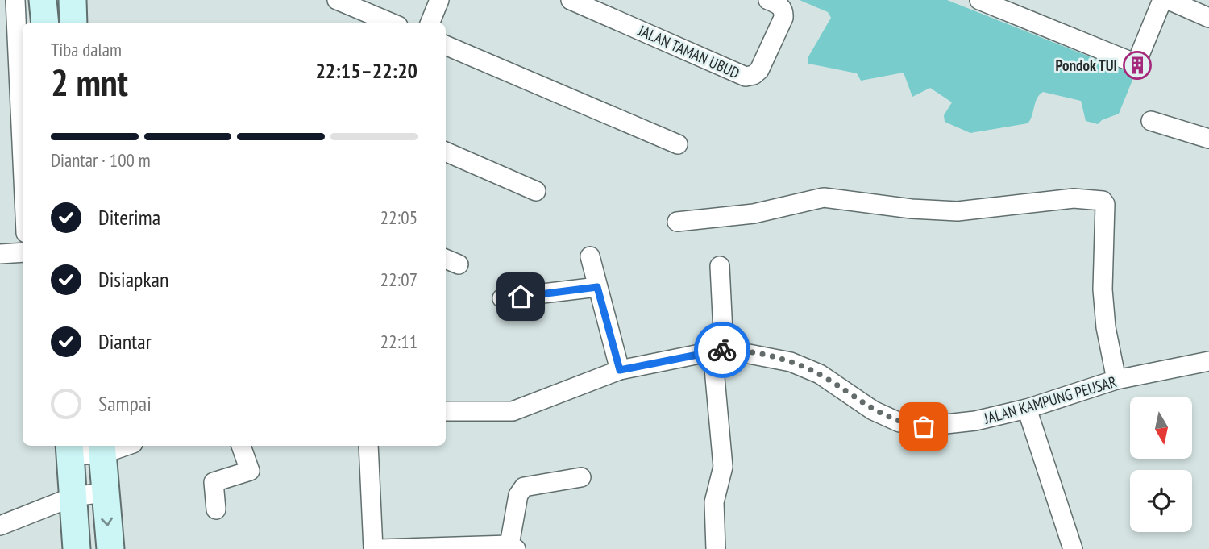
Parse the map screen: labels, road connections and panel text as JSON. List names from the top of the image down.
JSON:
{
  "streets": {
    "street": ["JALAN TAMAN UBUD", "JALAN KAMPUNG PEUSAR"]
  },
  "places": {
    "building": ["Pondok TUI"]
  },
  "north": "bottom",
  "page": {
    "heading": ["2 mnt", "Tiba dalam", "22:15–22:20"],
    "bar": "Diantar · 100 m",
    "list": [
      ["Diterima", "22:05"],
      ["Disiapkan", "22:07"],
      ["Diantar", "22:11"],
      "Sampai"
    ]
  }
}
